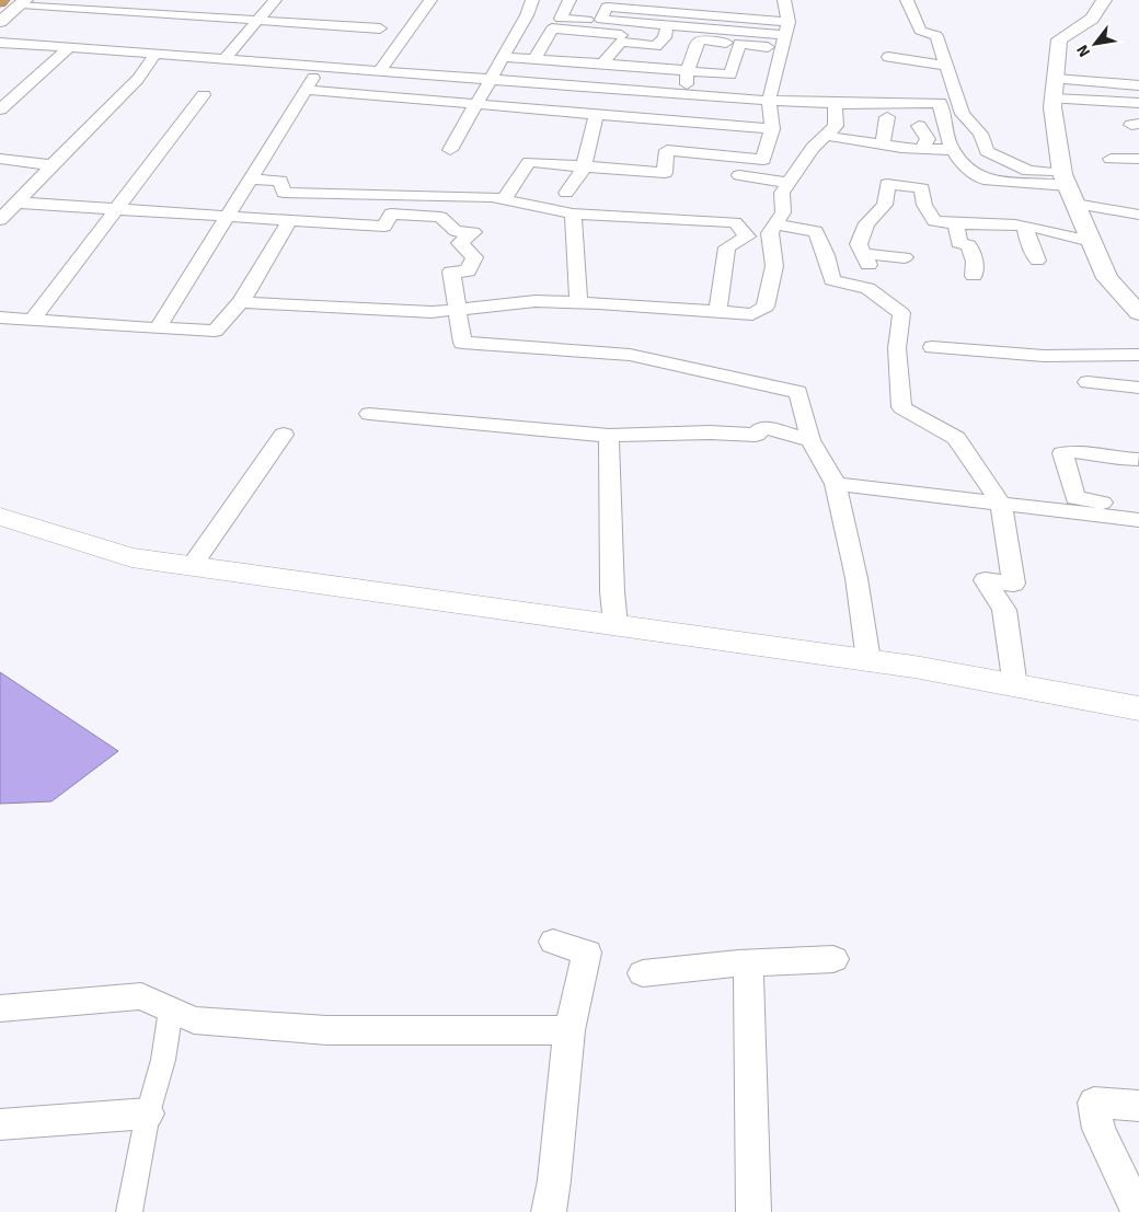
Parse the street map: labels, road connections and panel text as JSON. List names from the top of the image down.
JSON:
{
  "north": "bottom left"
}
